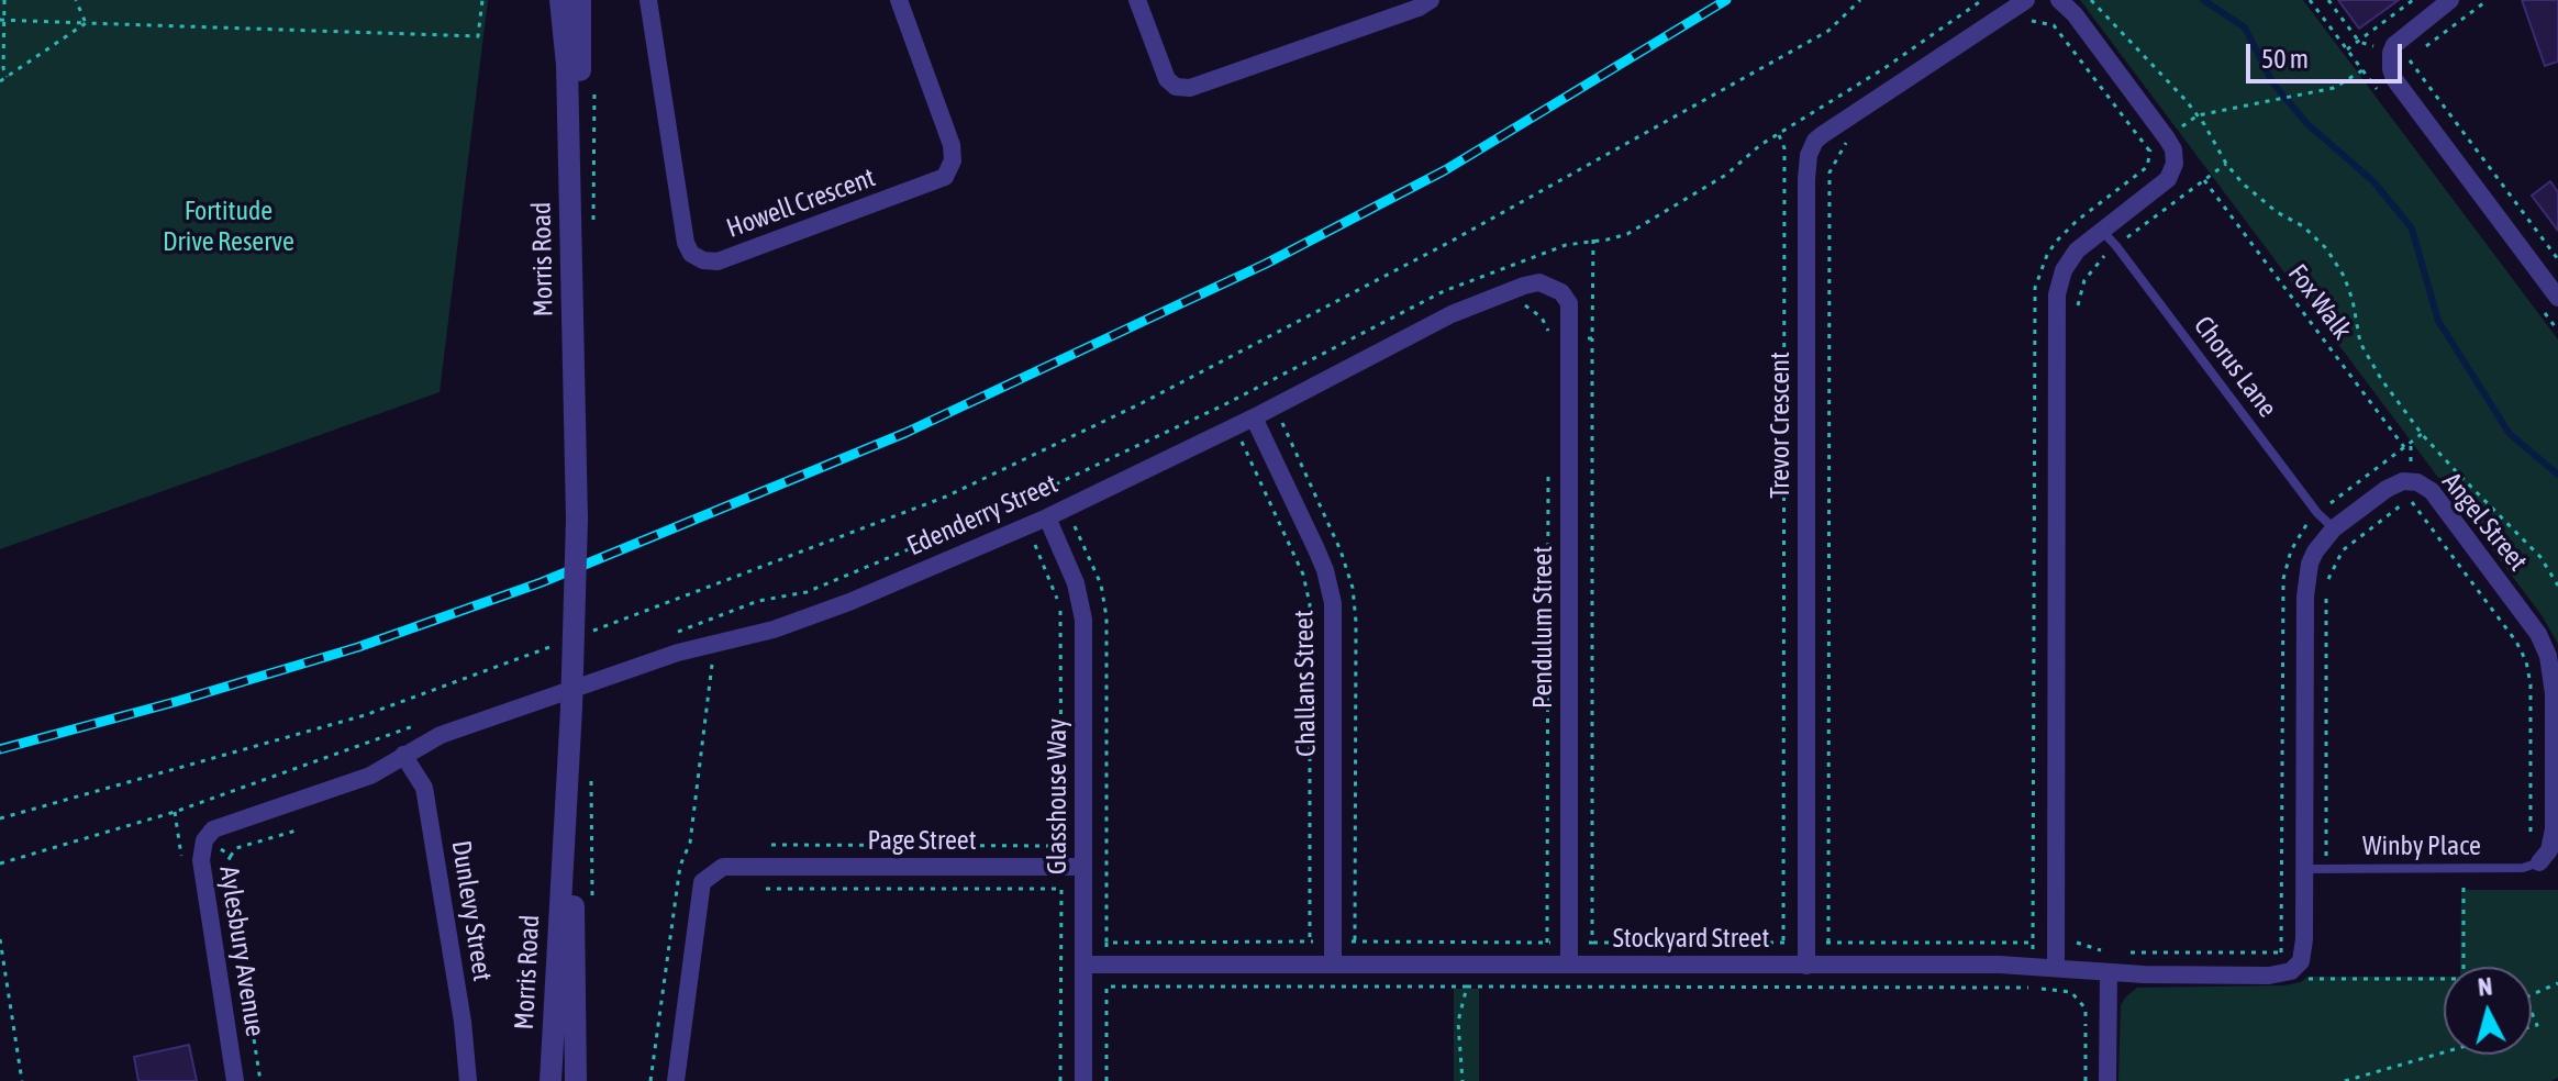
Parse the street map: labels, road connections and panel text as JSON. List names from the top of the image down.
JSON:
{
  "streets": {
    "street": [
      "Howell Crescent",
      "Morris Road",
      "Trevor Crescent",
      "Edenderry Street",
      "Angel Street",
      "Pendulum Street",
      "Challans Street",
      "Glasshouse Way",
      "Page Street",
      "Dunlevy Street",
      "Stockyard Street",
      "Aylesbury Avenue"
    ],
    "lane": ["Chorus Lane", "Winby Place"],
    "path": ["Fox Walk"]
  },
  "crossings": [
    ["Chorus Lane", "Angel Street"],
    ["Trevor Crescent", "Stockyard Street"],
    ["Edenderry Street", "Pendulum Street"],
    ["Edenderry Street", "Challans Street"],
    ["Edenderry Street", "Glasshouse Way"],
    ["Edenderry Street", "Dunlevy Street"],
    ["Edenderry Street", "Aylesbury Avenue"],
    ["Angel Street", "Winby Place"],
    ["Angel Street", "Stockyard Street"],
    ["Pendulum Street", "Stockyard Street"],
    ["Challans Street", "Stockyard Street"],
    ["Glasshouse Way", "Page Street"],
    ["Glasshouse Way", "Stockyard Street"],
    ["Dunlevy Street", "Aylesbury Avenue"]
  ],
  "parks": ["Fortitude Drive Reserve"],
  "scale_bar": "50 m",
  "north": "top"
}
